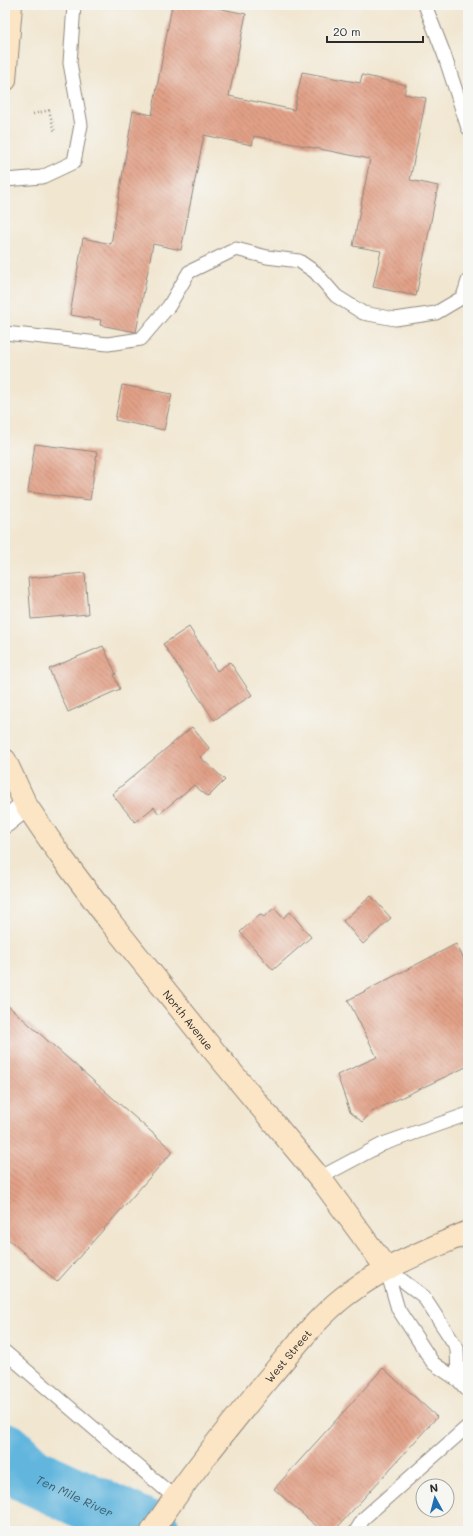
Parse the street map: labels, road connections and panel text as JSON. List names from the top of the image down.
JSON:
{
  "streets": {
    "main road": ["North Avenue", "West Street"]
  },
  "crossings": [
    ["North Avenue", "West Street"]
  ],
  "water": ["Ten Mile River"],
  "scale_bar": "20 m",
  "north": "top"
}
